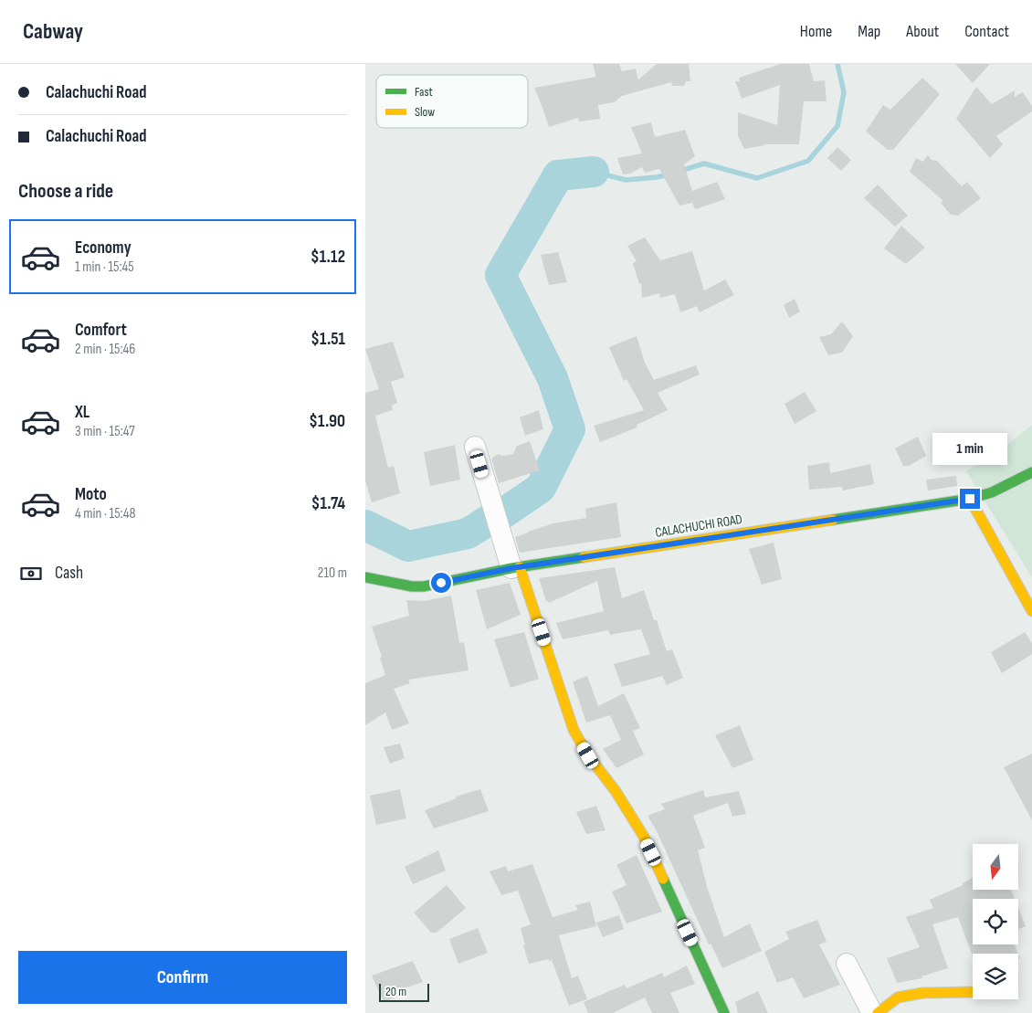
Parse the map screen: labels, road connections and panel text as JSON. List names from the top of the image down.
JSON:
{
  "streets": {
    "street": ["CALACHUCHI ROAD"]
  },
  "legend": ["Fast", "Slow"],
  "scale_bar": "20 m",
  "north": "bottom",
  "page": {
    "header": "Cabway",
    "nav": [
      "Home",
      "Map",
      "About",
      "Contact"
    ],
    "banner": ["Calachuchi Road", "Calachuchi Road"],
    "heading": "Choose a ride",
    "list": [
      {
        "name": "Economy",
        "note": "1 min · 15:45",
        "value": "$1.12"
      },
      {
        "name": "Comfort",
        "note": "2 min · 15:46",
        "value": "$1.51"
      },
      {
        "name": "XL",
        "note": "3 min · 15:47",
        "value": "$1.90"
      },
      {
        "name": "Moto",
        "note": "4 min · 15:48",
        "value": "$1.74"
      }
    ],
    "bubble": "1 min",
    "pay": ["Cash", "210 m"],
    "buttons": "Confirm",
    "scale": "20 m"
  }
}
